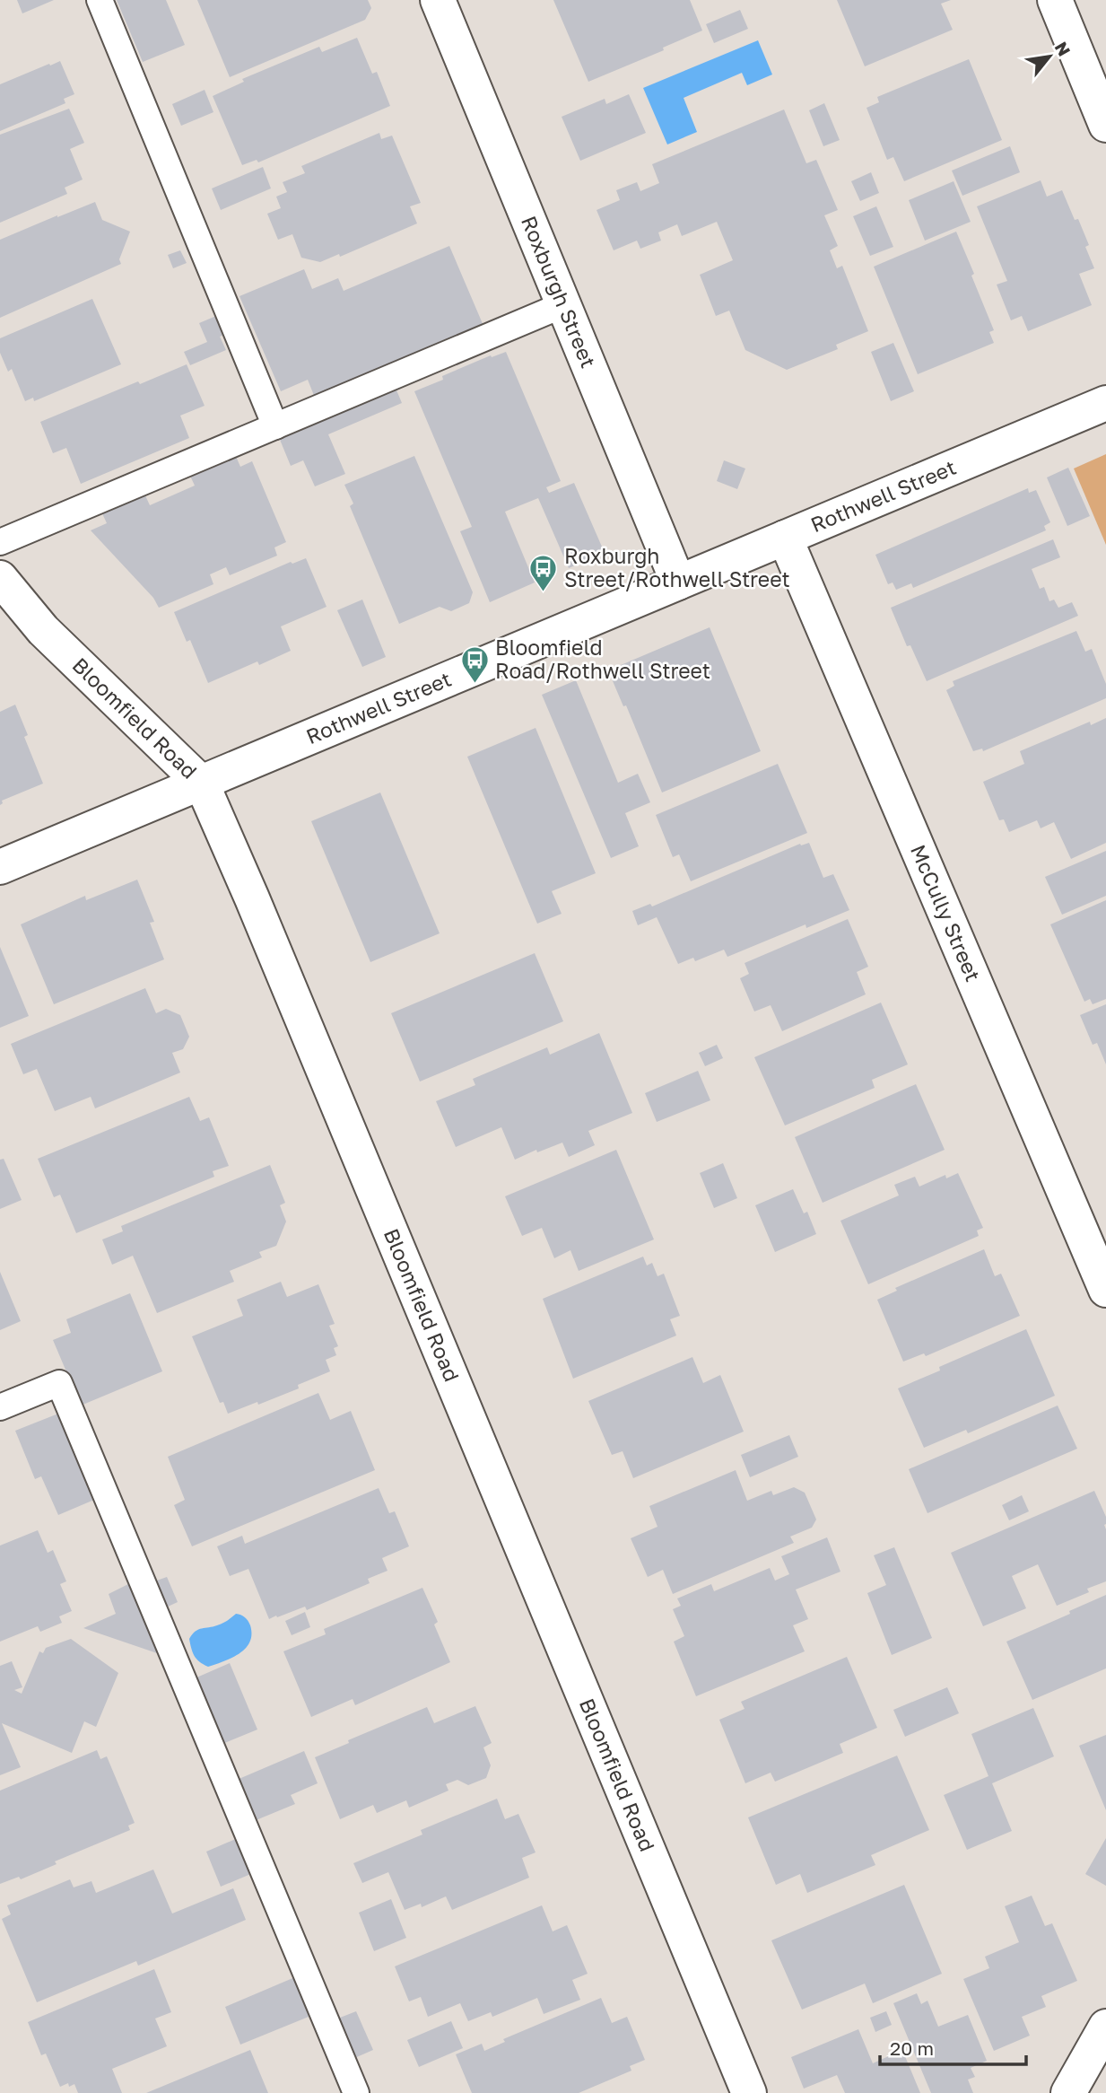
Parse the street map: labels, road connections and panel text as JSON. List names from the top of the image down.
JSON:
{
  "streets": {
    "street": [
      "Roxburgh Street",
      "Rothwell Street",
      "Bloomfield Road",
      "McCully Street"
    ]
  },
  "crossings": [
    ["Roxburgh Street", "Rothwell Street"],
    ["Rothwell Street", "Bloomfield Road"],
    ["Rothwell Street", "McCully Street"]
  ],
  "places": {
    "bus stop": ["Roxburgh Street/Rothwell Street", "Bloomfield Road/Rothwell Street"]
  },
  "scale_bar": "20 m",
  "north": "top right"
}
